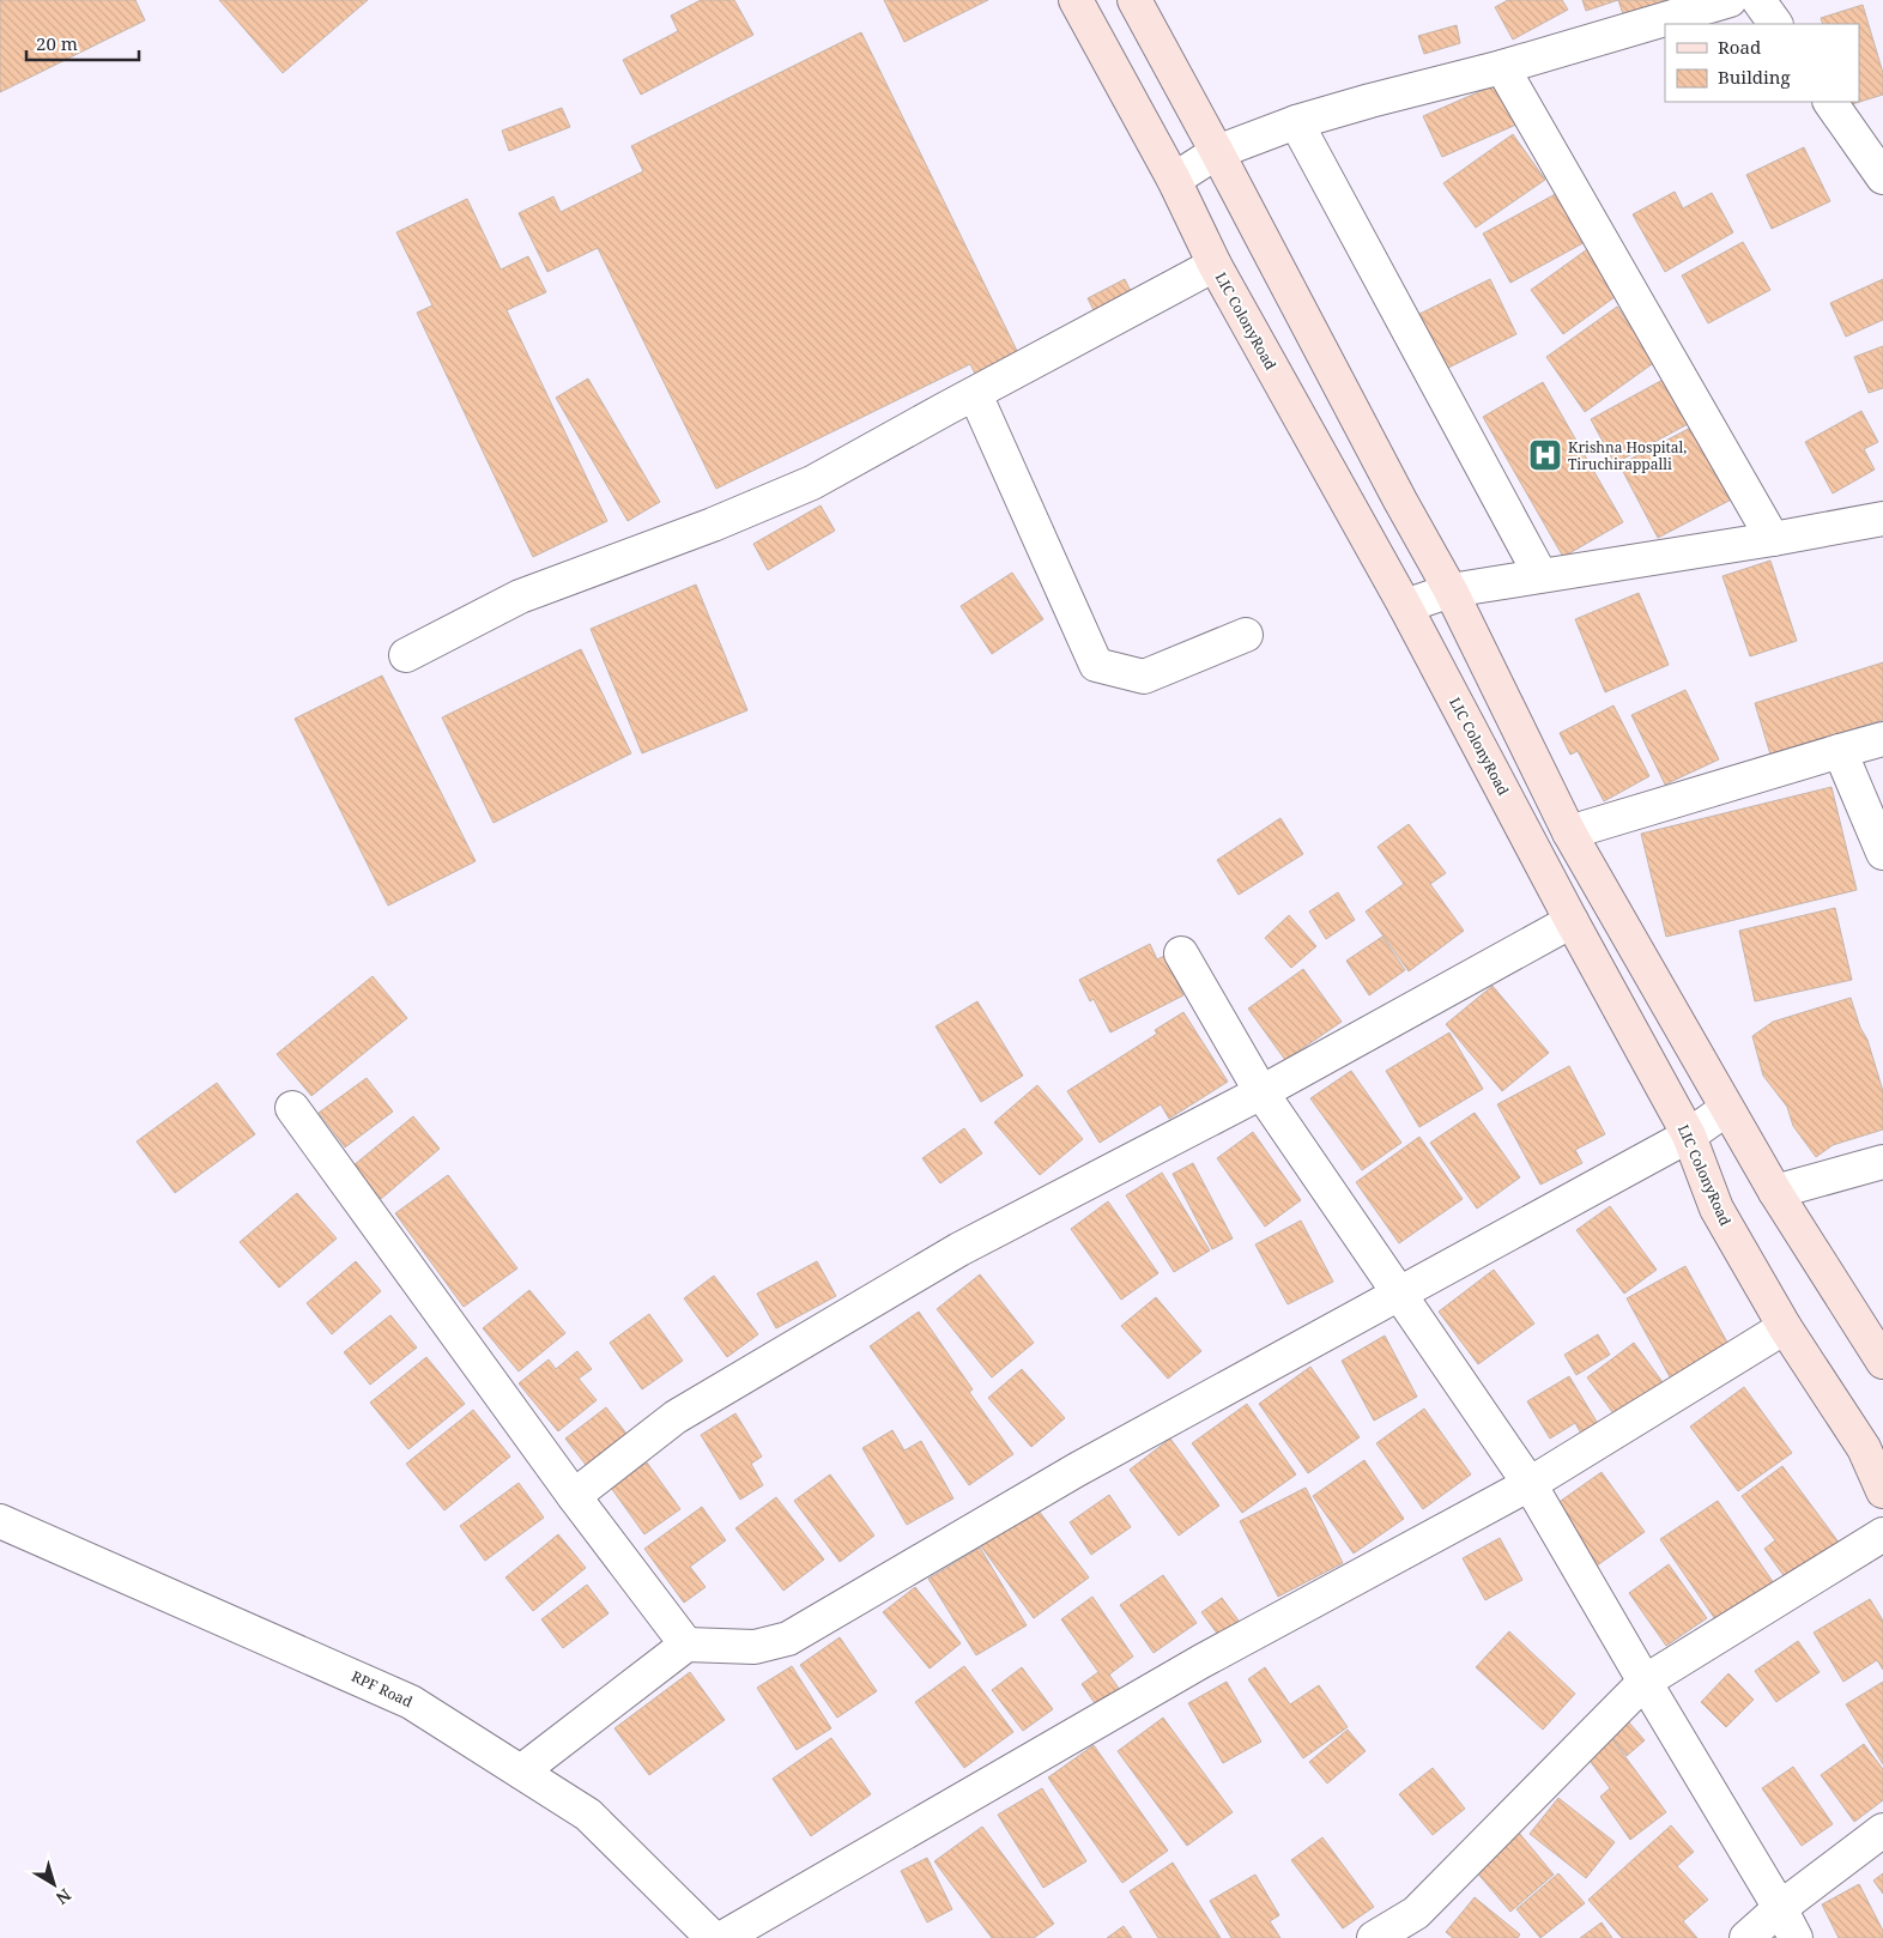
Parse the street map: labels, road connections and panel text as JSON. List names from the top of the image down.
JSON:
{
  "streets": {
    "main road": ["LIC ColonyRoad"],
    "street": ["RPF Road"]
  },
  "places": {
    "hospital": ["Krishna Hospital, Tiruchirappalli"]
  },
  "legend": ["Road", "Building"],
  "scale_bar": "20 m",
  "north": "bottom right"
}
